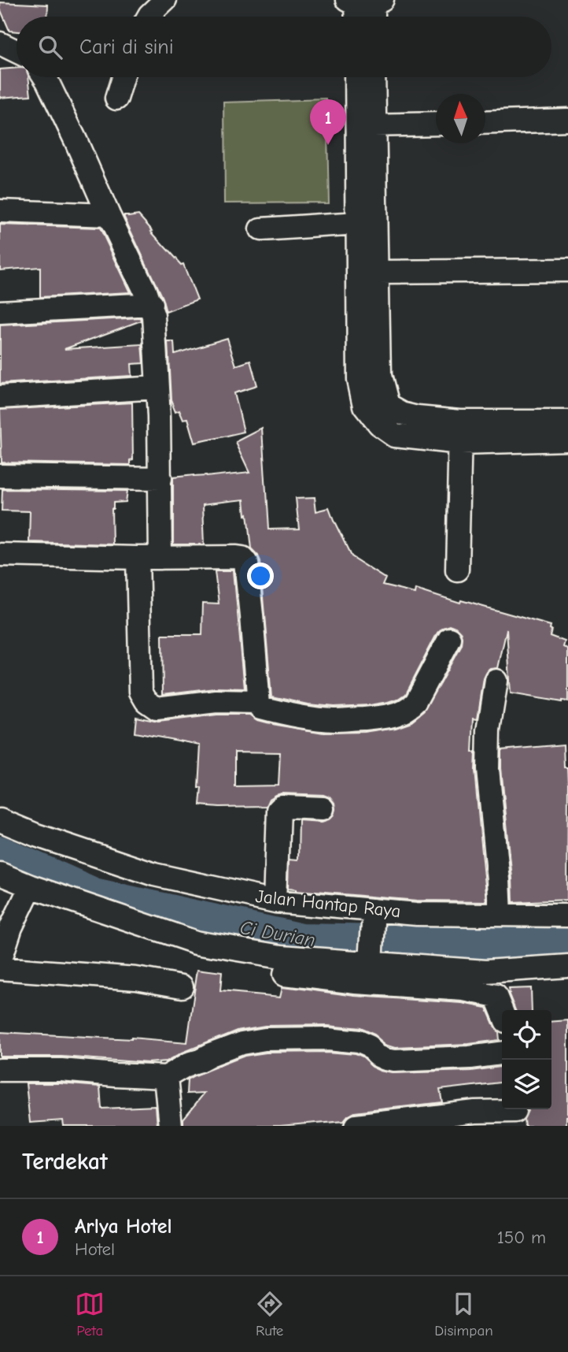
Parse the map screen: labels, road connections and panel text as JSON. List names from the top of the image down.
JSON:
{
  "streets": {
    "street": ["Jalan Hantap Raya"]
  },
  "water": ["Ci Durian"],
  "north": "top",
  "page": {
    "search": "Cari di sini",
    "pins": "1",
    "heading": "Terdekat",
    "list": [
      {
        "mark": "1",
        "name": "Arlya Hotel",
        "note": "Hotel",
        "value": "150 m"
      }
    ],
    "nav": ["Peta", "Rute", "Disimpan"]
  }
}
